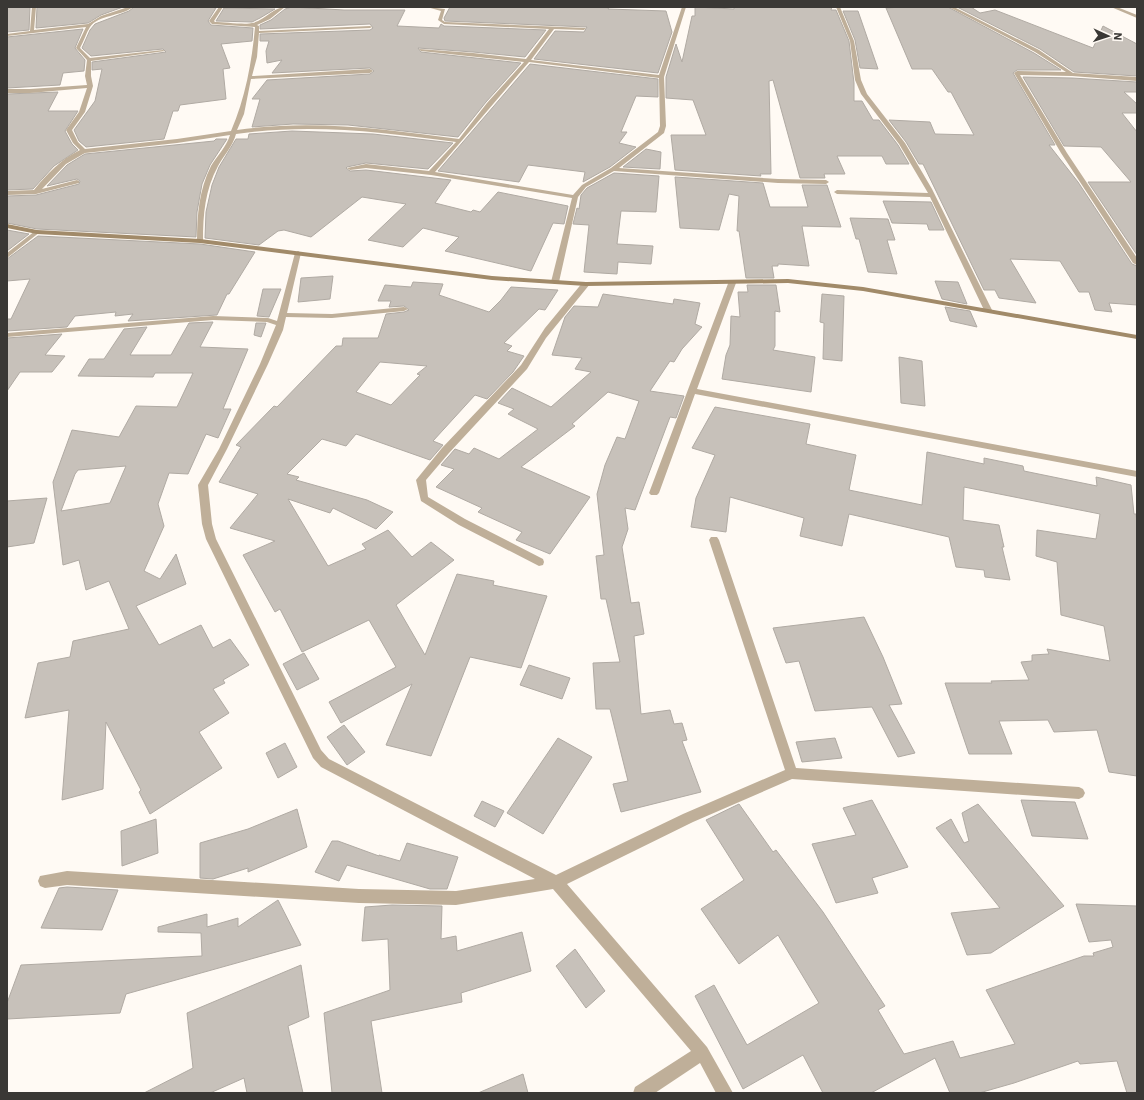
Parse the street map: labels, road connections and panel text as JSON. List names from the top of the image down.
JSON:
{
  "north": "right"
}
